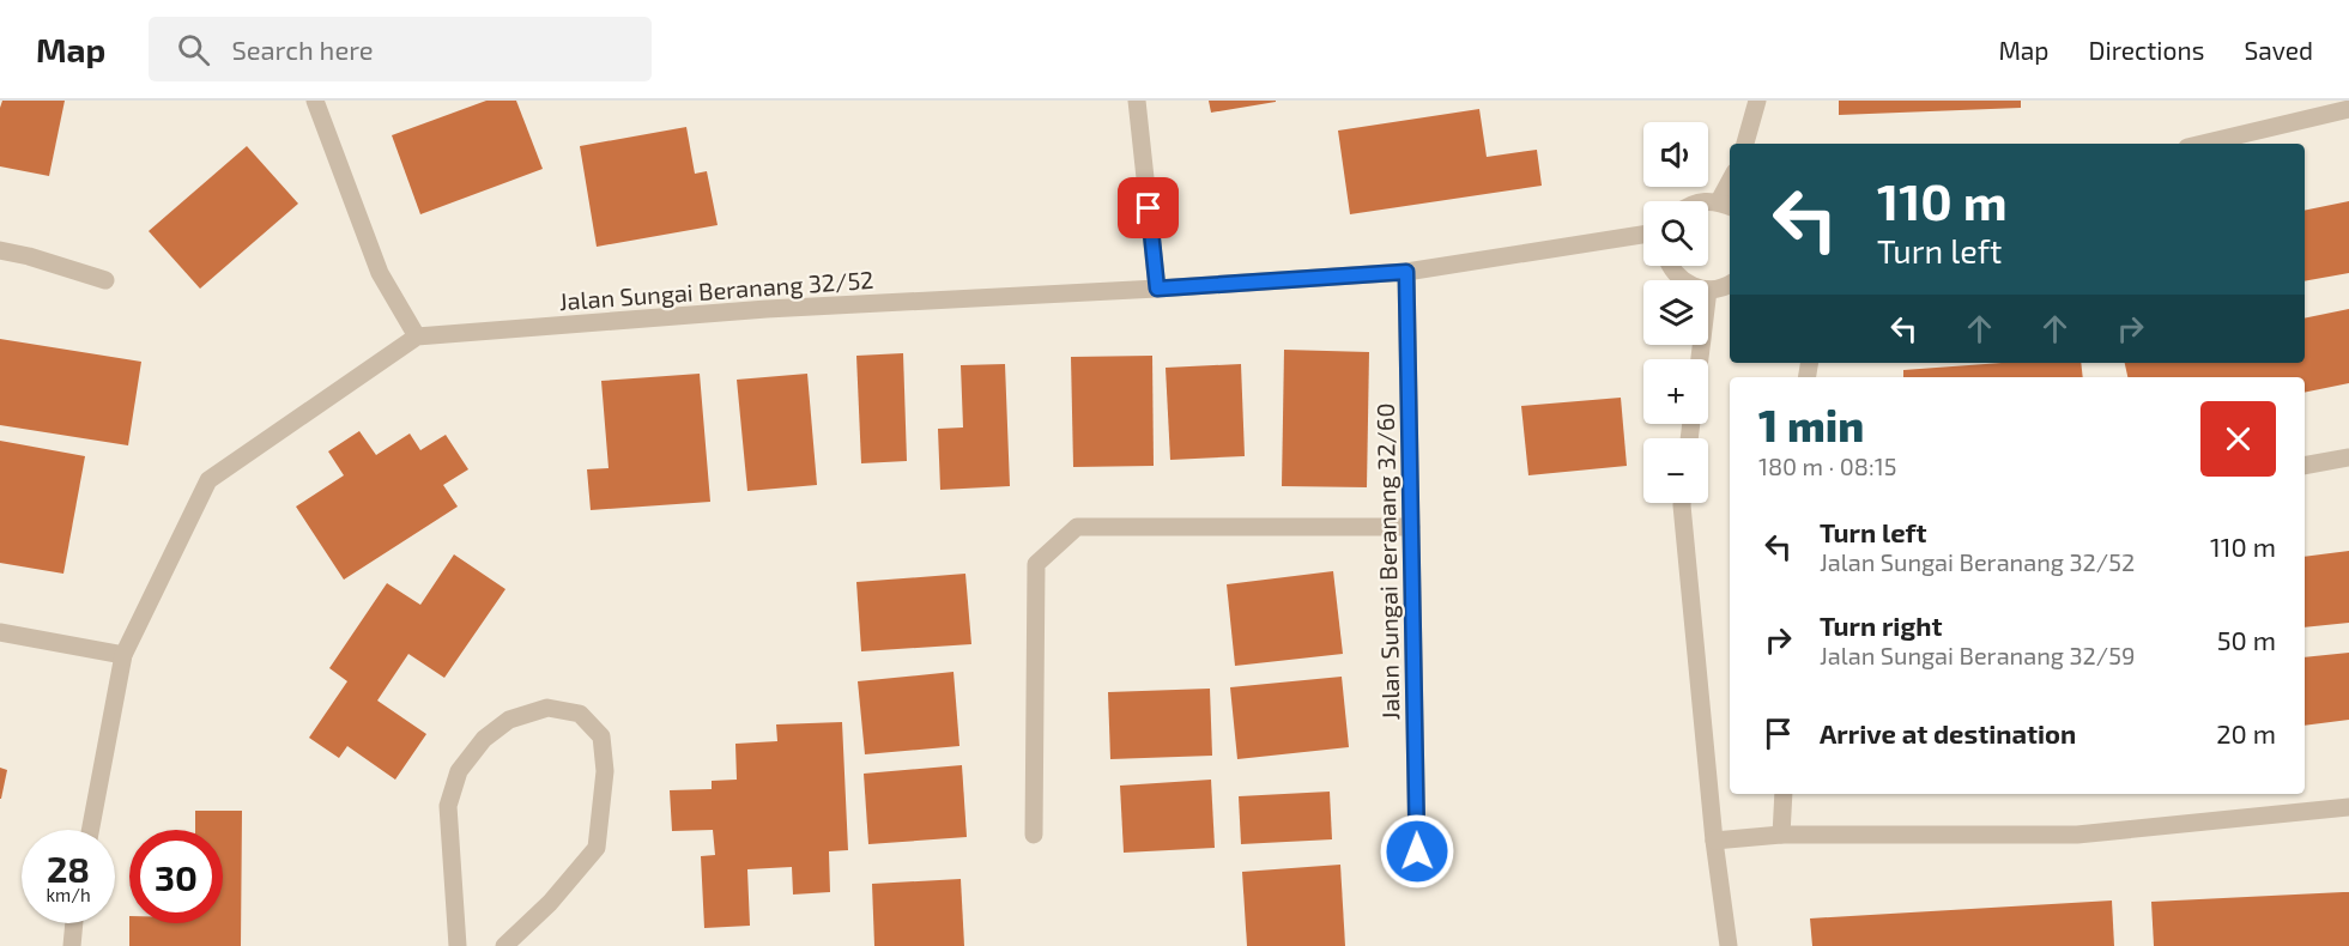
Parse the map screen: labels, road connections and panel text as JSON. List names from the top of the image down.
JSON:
{
  "streets": {
    "street": ["Jalan Sungai Beranang 32/52", "Jalan Sungai Beranang 32/60"]
  },
  "crossings": [
    ["Jalan Sungai Beranang 32/52", "Jalan Sungai Beranang 32/60"]
  ],
  "page": {
    "header": "Map",
    "search": "Search here",
    "nav": ["Map", "Directions", "Saved"],
    "map_buttons": ["+", "−"],
    "turn": ["110 m", "Turn left"],
    "heading": ["1 min", "180 m · 08:15"],
    "list": [
      {
        "name": "Turn left",
        "note": "Jalan Sungai Beranang 32/52",
        "value": "110 m"
      },
      {
        "name": "Turn right",
        "note": "Jalan Sungai Beranang 32/59",
        "value": "50 m"
      },
      {
        "name": "Arrive at destination",
        "value": "20 m"
      }
    ],
    "speed": "28 km/h",
    "limit": "30"
  }
}
